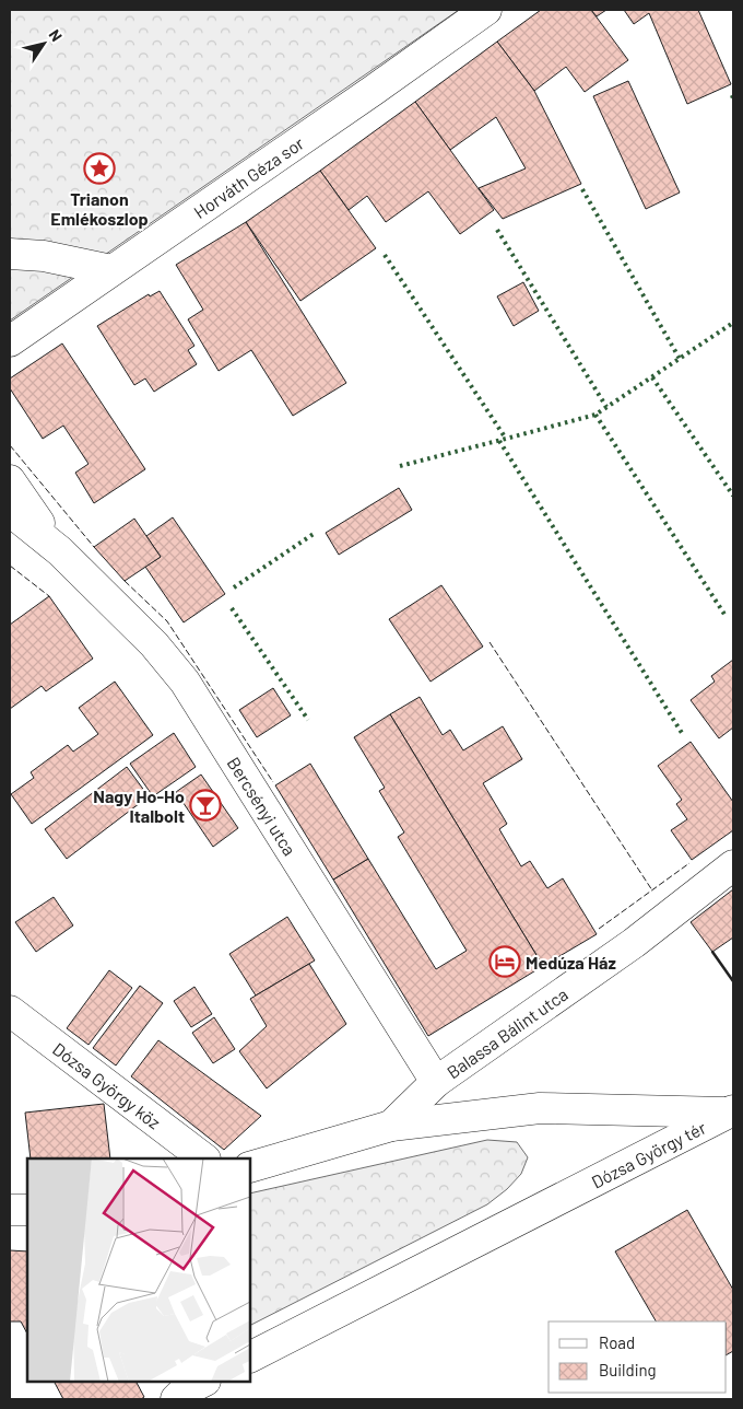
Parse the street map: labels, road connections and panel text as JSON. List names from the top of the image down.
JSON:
{
  "streets": {
    "street": [
      "Horváth Géza sor",
      "Bercsényi utca",
      "Balassa Bálint utca",
      "Dózsa György köz",
      "Dózsa György tér"
    ]
  },
  "crossings": [
    ["Bercsényi utca", "Balassa Bálint utca"]
  ],
  "places": {
    "place": ["Trianon Emlékoszlop"],
    "bar": ["Nagy Ho-Ho Italbolt"],
    "hotel": ["Medúza Ház"]
  },
  "legend": ["Road", "Building"],
  "north": "top right"
}
